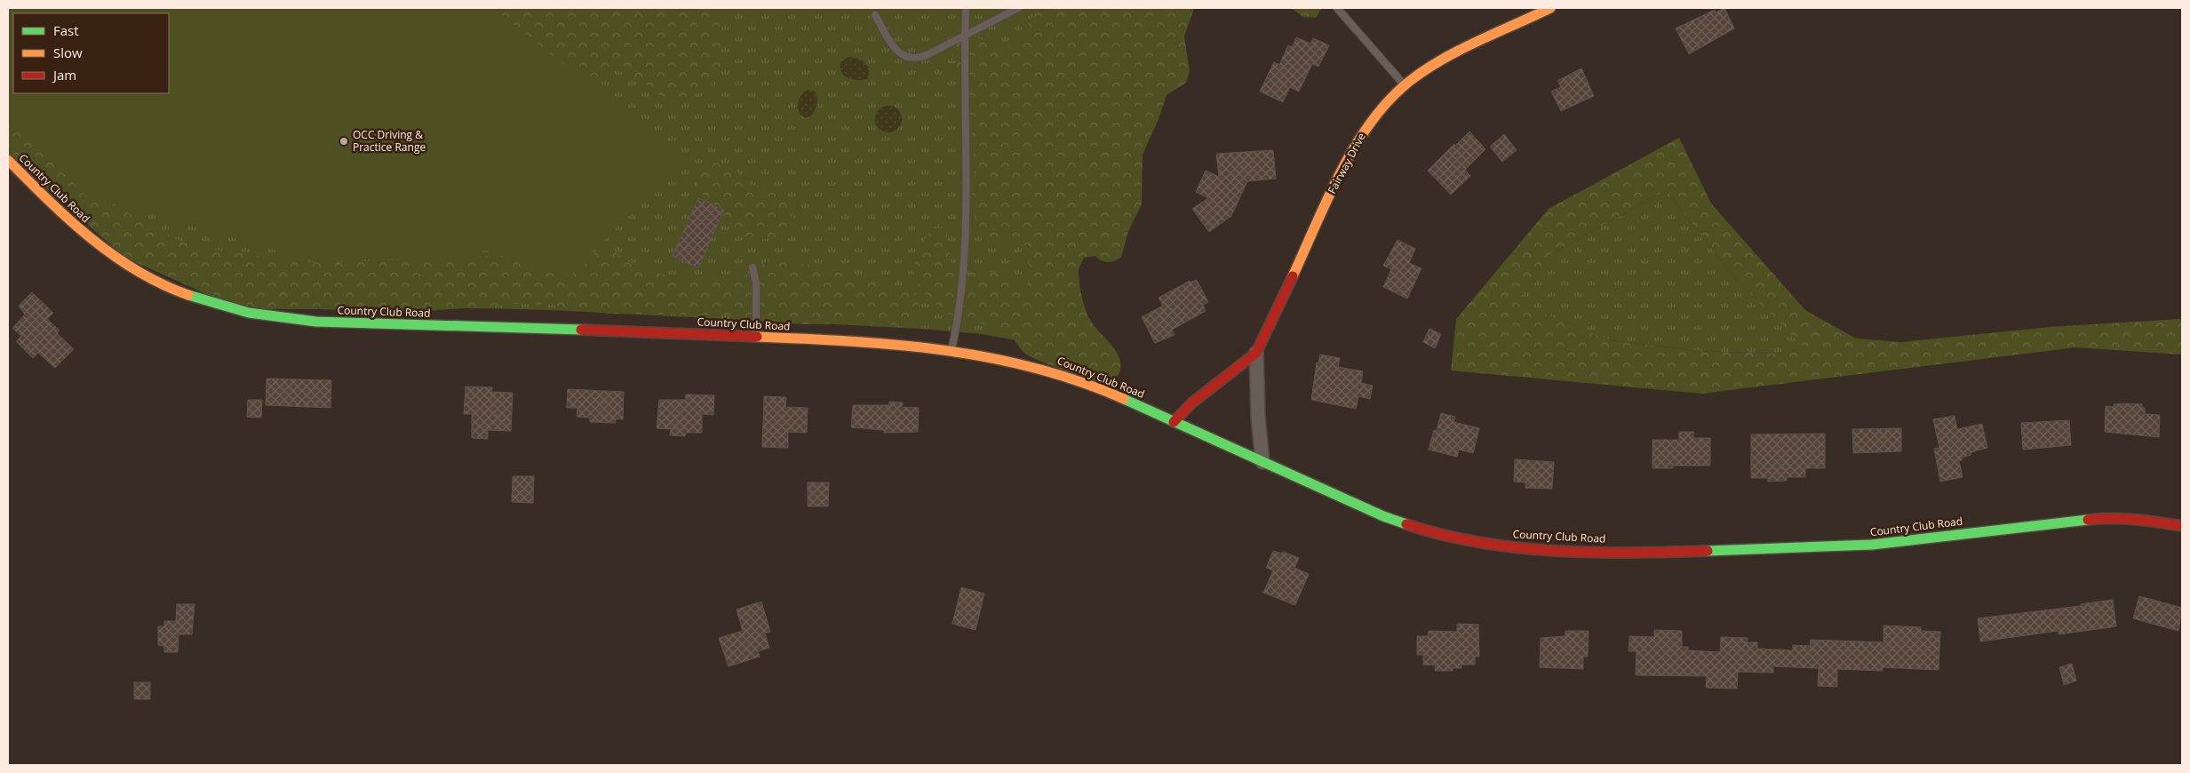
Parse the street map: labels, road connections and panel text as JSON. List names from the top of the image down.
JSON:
{
  "streets": {
    "street": ["Fairway Drive", "Country Club Road"]
  },
  "crossings": [
    ["Fairway Drive", "Country Club Road"]
  ],
  "places": ["OCC Driving & Practice Range"],
  "legend": ["Fast", "Slow", "Jam"]
}
